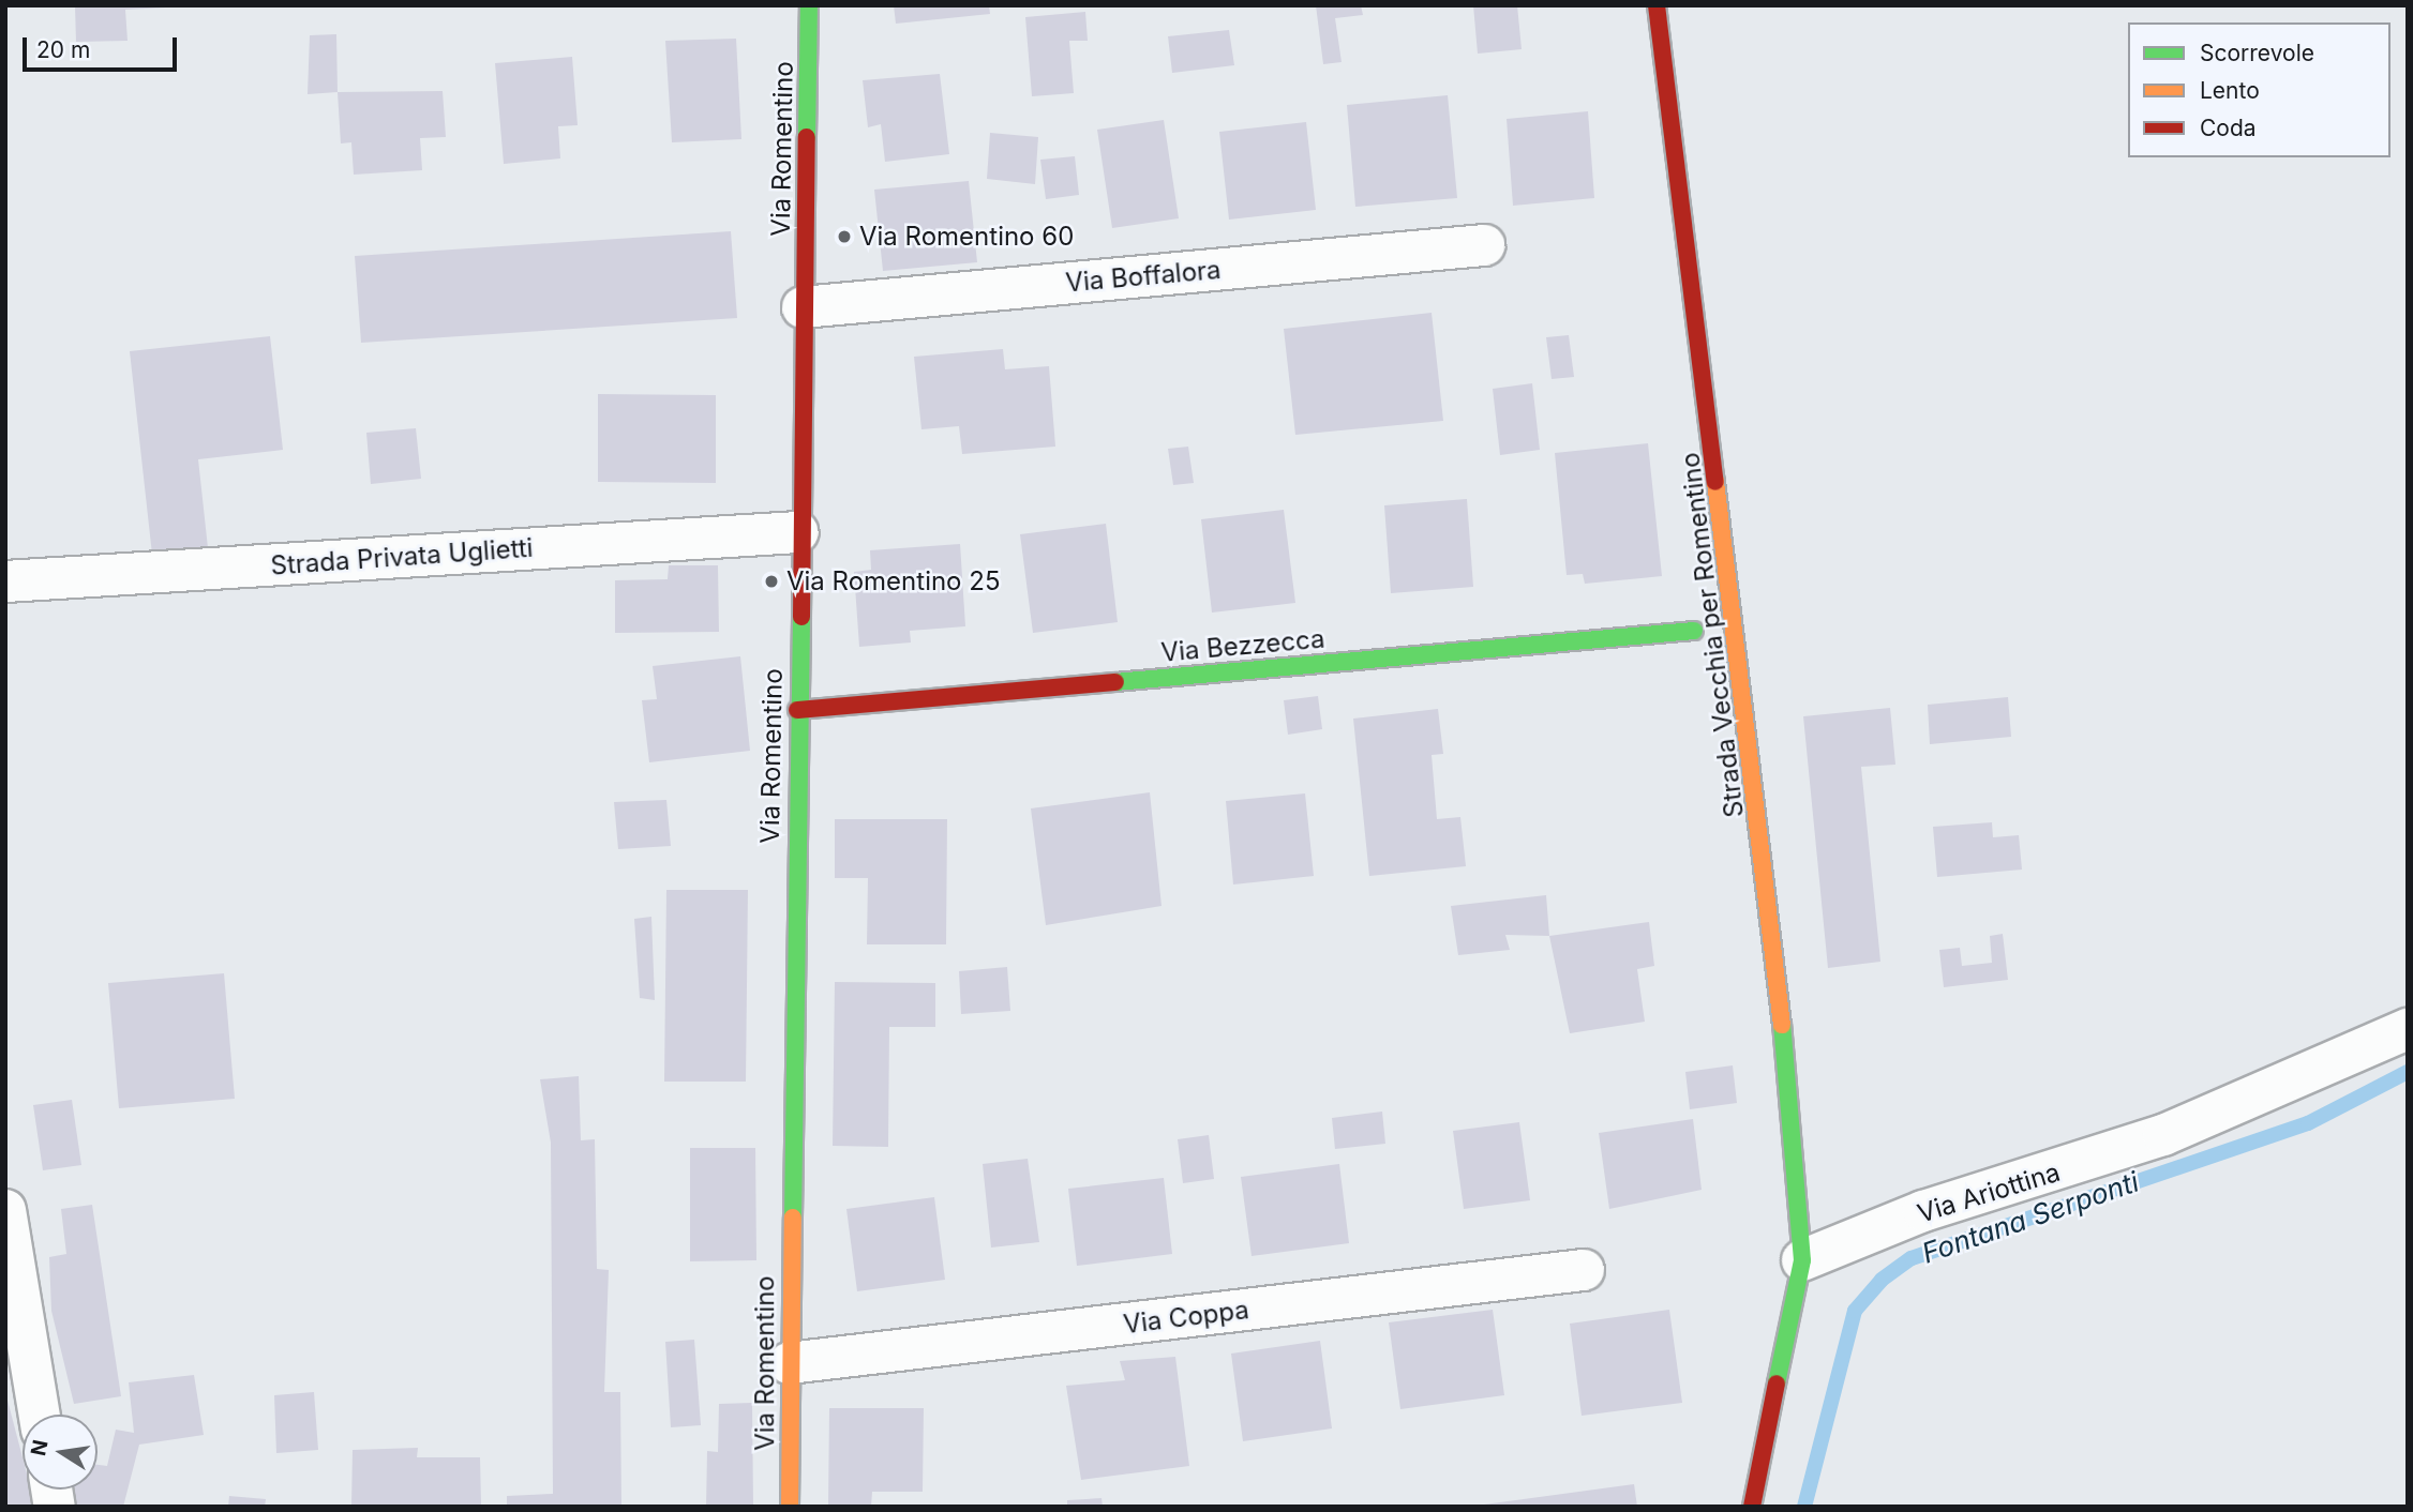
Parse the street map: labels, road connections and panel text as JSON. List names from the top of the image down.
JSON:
{
  "streets": {
    "street": [
      "Via Romentino",
      "Via Boffalora",
      "Strada Privata Uglietti",
      "Strada Vecchia per Romentino",
      "Via Bezzecca",
      "Via Ariottina",
      "Via Coppa"
    ]
  },
  "crossings": [
    ["Via Romentino", "Via Boffalora"],
    ["Via Romentino", "Strada Privata Uglietti"],
    ["Via Romentino", "Via Bezzecca"],
    ["Via Romentino", "Via Coppa"],
    ["Strada Vecchia per Romentino", "Via Ariottina"]
  ],
  "water": ["Fontana Serponti"],
  "places": ["Via Romentino 60", "Via Romentino 25"],
  "legend": ["Scorrevole", "Lento", "Coda"],
  "scale_bar": "20 m",
  "north": "left"
}
